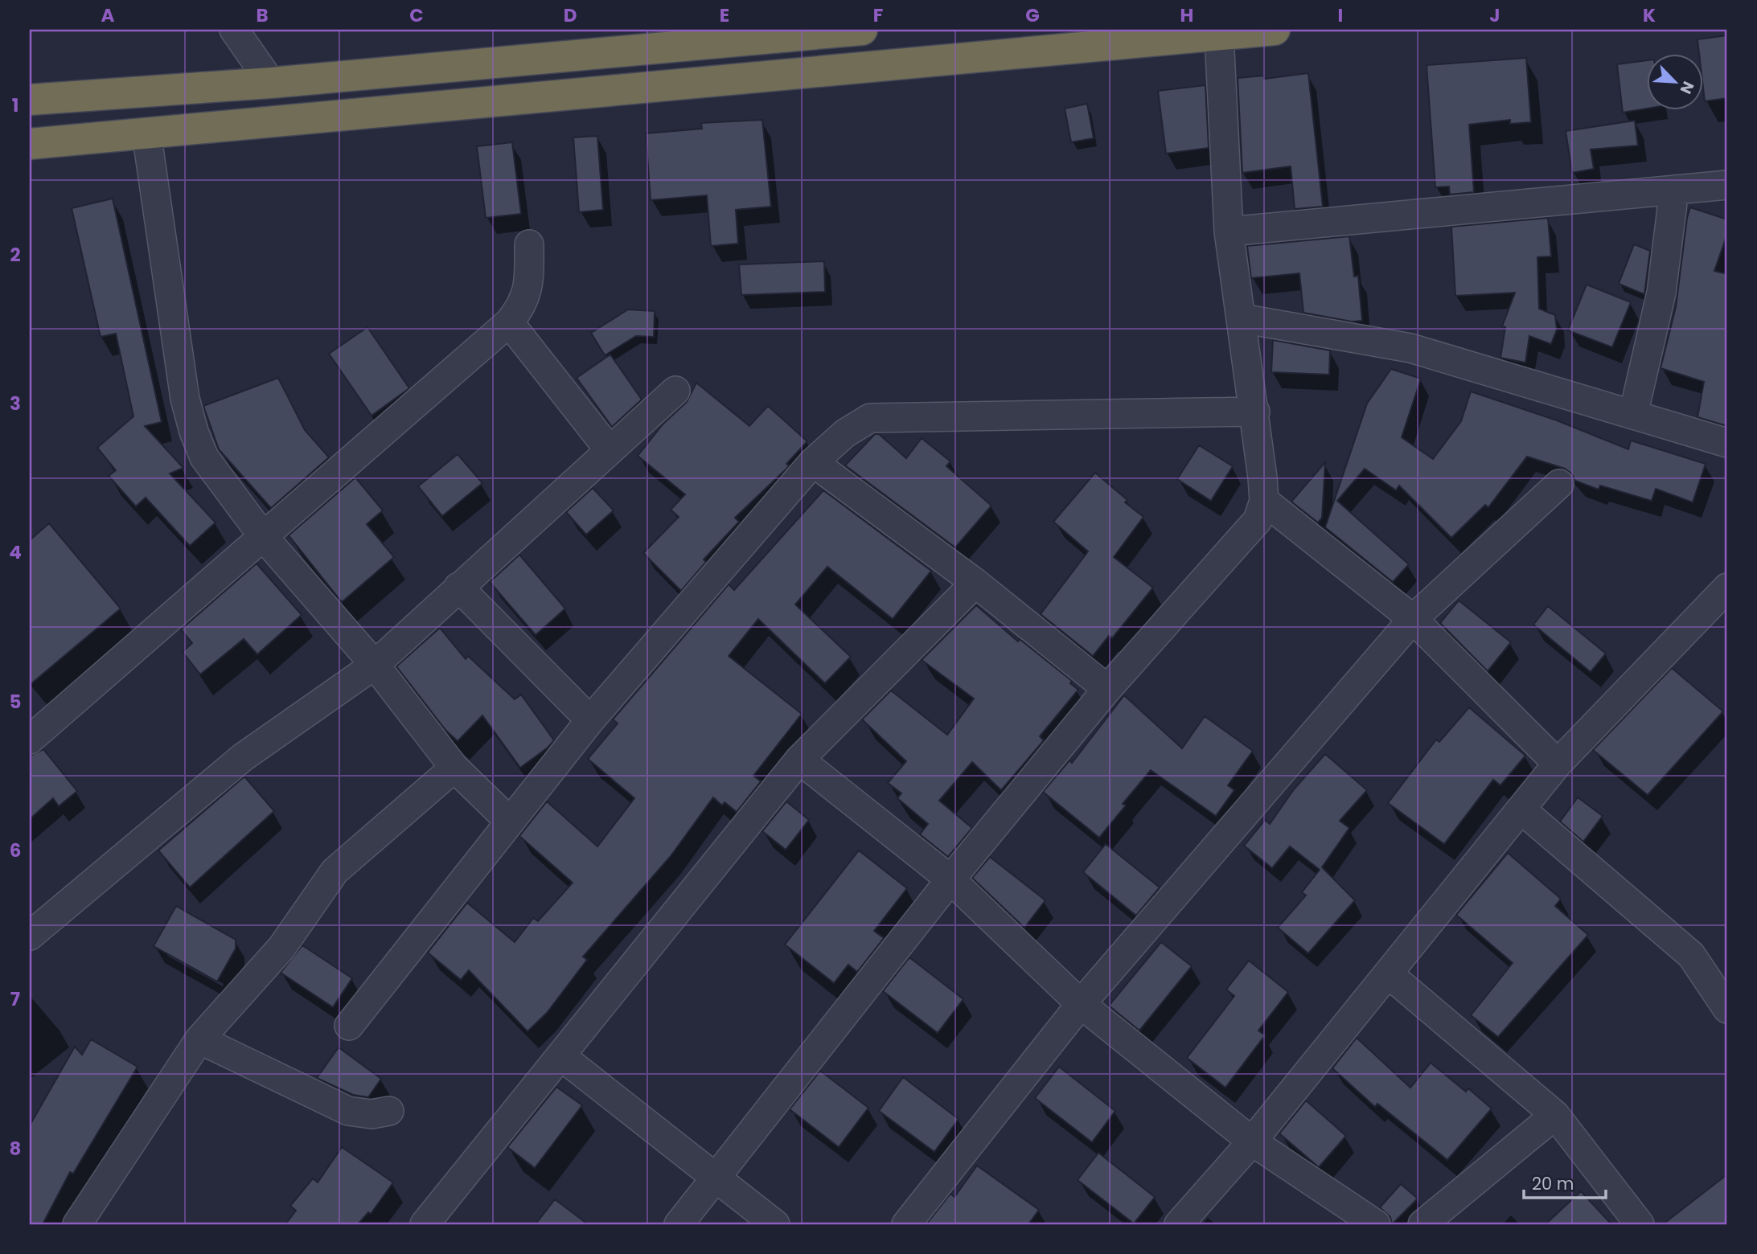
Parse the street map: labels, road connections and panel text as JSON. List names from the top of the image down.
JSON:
{
  "scale_bar": "20 m",
  "north": "bottom right",
  "grid": {
    "columns": [
      "A",
      "B",
      "C",
      "D",
      "E",
      "F",
      "G",
      "H",
      "I",
      "J",
      "K"
    ],
    "rows": [
      "1",
      "2",
      "3",
      "4",
      "5",
      "6",
      "7",
      "8"
    ]
  }
}
